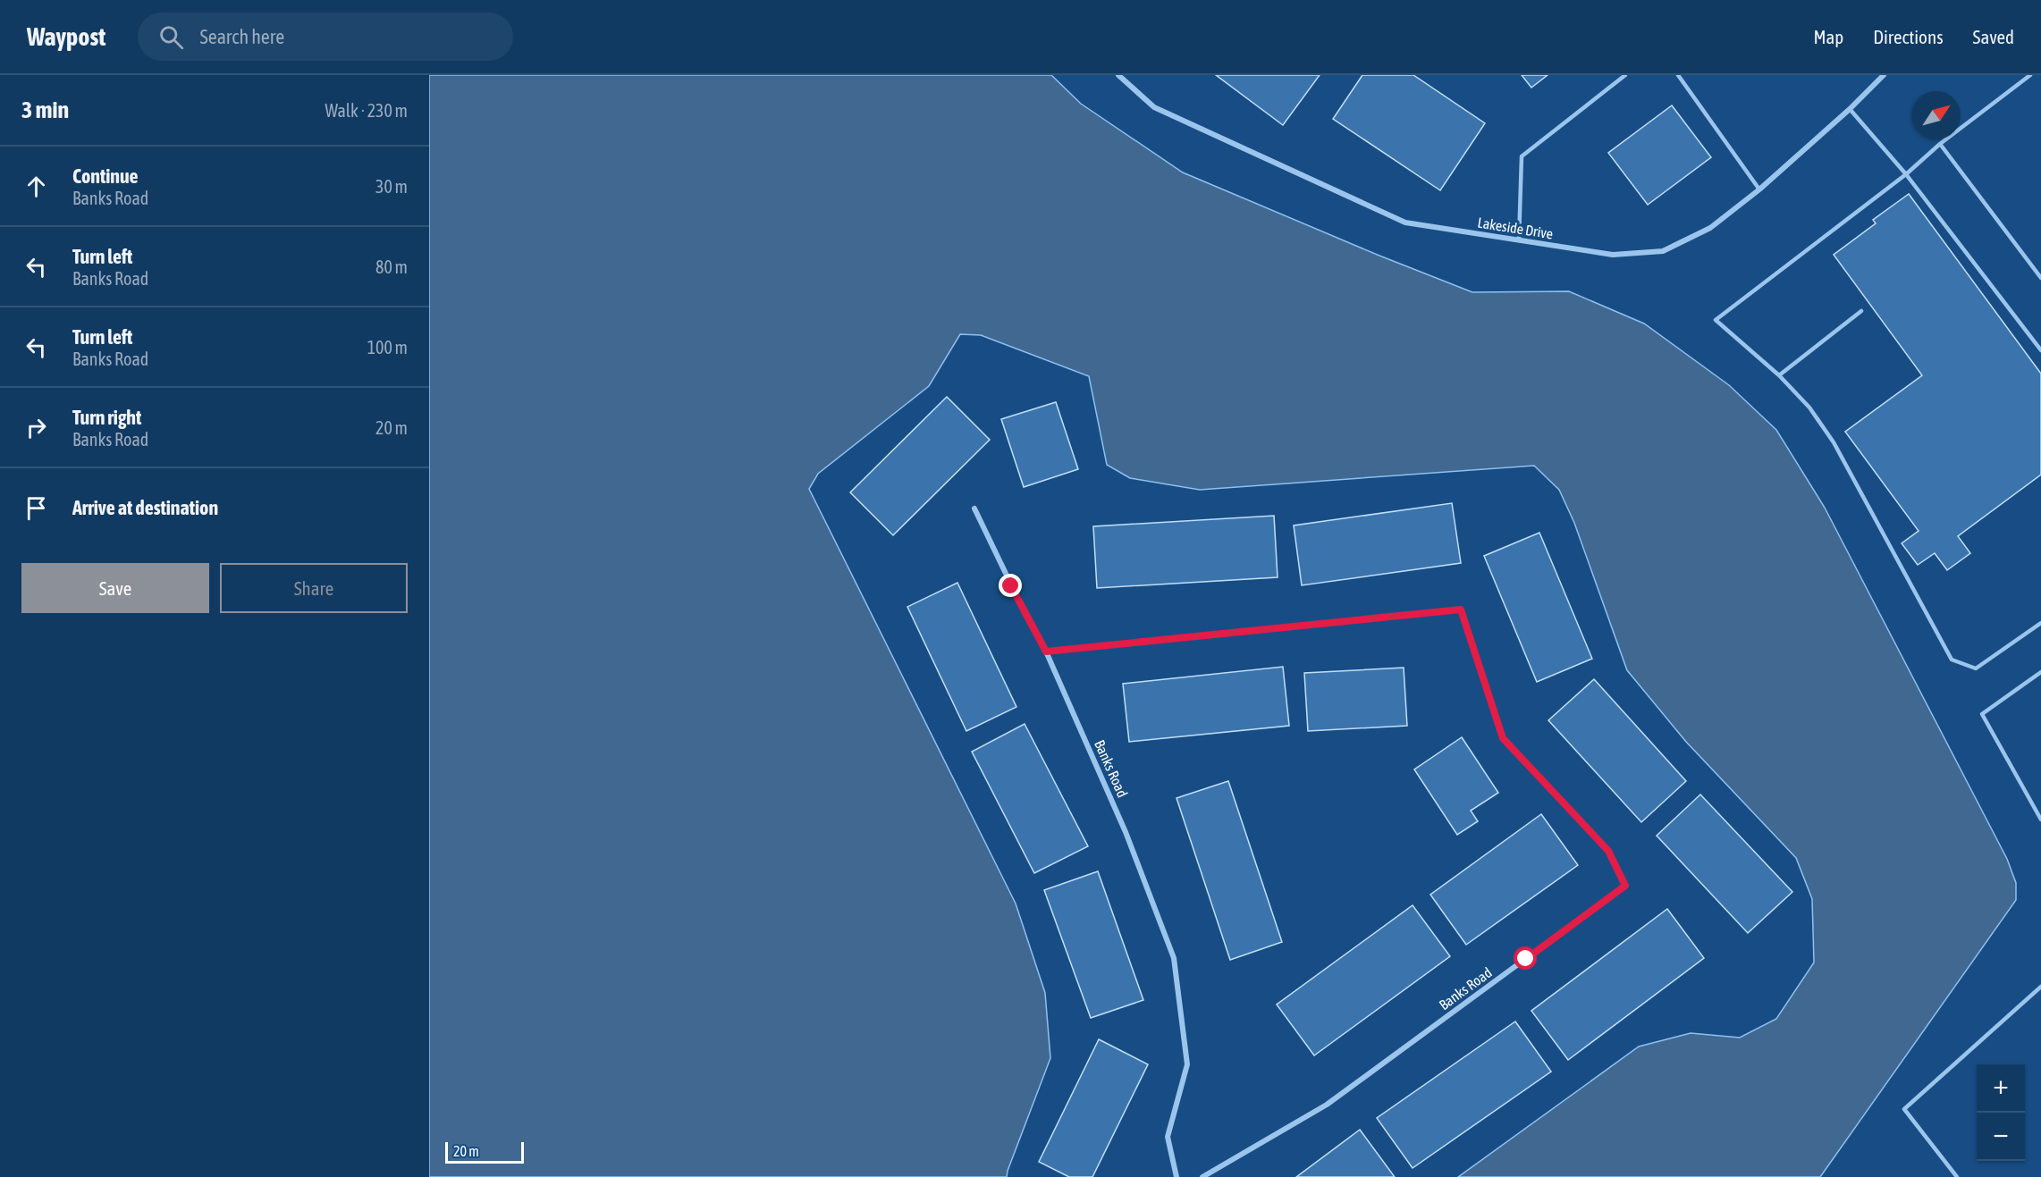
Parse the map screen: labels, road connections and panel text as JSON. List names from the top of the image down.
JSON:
{
  "streets": {
    "street": ["Lakeside Drive", "Banks Road"]
  },
  "scale_bar": "20 m",
  "north": "top right",
  "page": {
    "header": "Waypost",
    "search": "Search here",
    "nav": ["Map", "Directions", "Saved"],
    "heading": ["3 min", "Walk · 230 m"],
    "list": [
      ["Continue", "Banks Road", "30 m"],
      ["Turn left", "Banks Road", "80 m"],
      ["Turn left", "Banks Road", "100 m"],
      ["Turn right", "Banks Road", "20 m"],
      "Arrive at destination"
    ],
    "buttons": ["Save", "Share"],
    "map_buttons": ["+", "−"],
    "scale": "20 m"
  }
}
